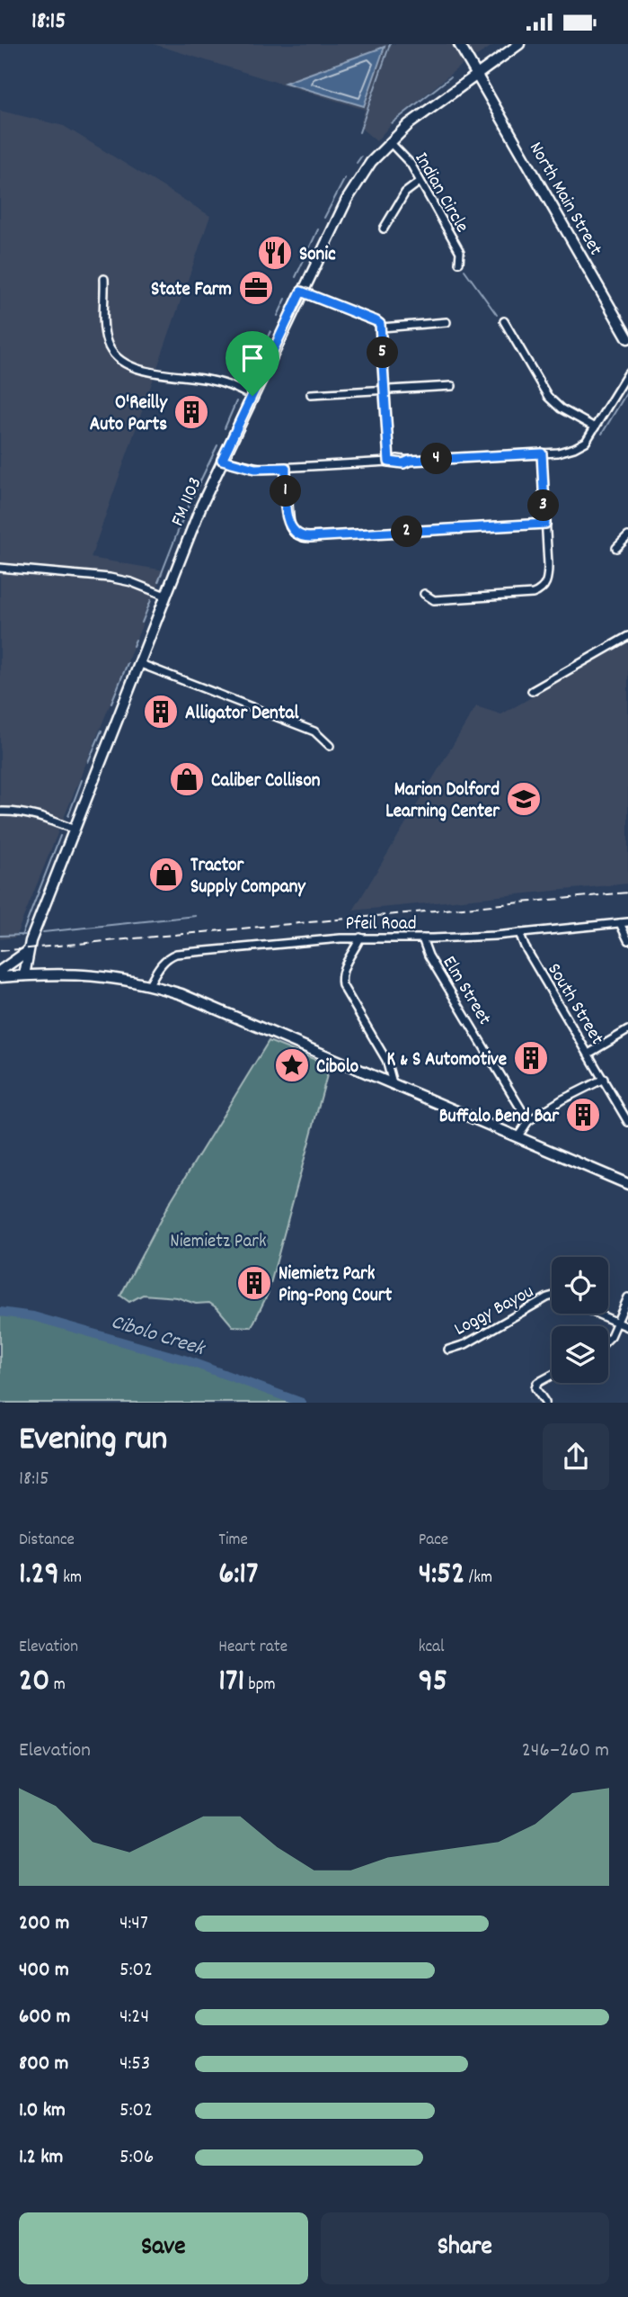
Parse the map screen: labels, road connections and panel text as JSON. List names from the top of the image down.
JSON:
{
  "streets": {
    "main road": ["North Main Street", "FM 1103"],
    "street": [
      "Indian Circle",
      "Pfeil Road",
      "Elm Street",
      "South Street",
      "Loggy Bayou"
    ]
  },
  "crossings": [
    ["Indian Circle", "FM 1103"],
    ["North Main Street", "FM 1103"],
    ["Pfeil Road", "Elm Street"],
    ["Pfeil Road", "South Street"]
  ],
  "water": ["Cibolo Creek"],
  "parks": ["Niemietz Park"],
  "places": {
    "restaurant": ["Sonic"],
    "office": ["State Farm"],
    "building": [
      "O'Reilly Auto Parts",
      "Alligator Dental",
      "K & S Automotive",
      "Buffalo Bend Bar",
      "Niemietz Park Ping-Pong Court"
    ],
    "shop": ["Caliber Collison", "Tractor Supply Company"],
    "school or university": ["Marion Dolford Learning Center"],
    "place": ["Cibolo"]
  },
  "page": {
    "status": "18:15",
    "pins": [
      "5",
      "4",
      "1",
      "3",
      "2"
    ],
    "heading": ["Evening run", "18:15"],
    "stats": [
      ["Distance", "1.29 km"],
      ["Time", "6:17"],
      ["Pace", "4:52 /km"],
      ["Elevation", "20 m"],
      ["Heart rate", "171 bpm"],
      ["kcal", "95"]
    ],
    "chart": ["Elevation", "246–260 m"],
    "list": [
      {
        "name": "200 m",
        "note": "4:47"
      },
      {
        "name": "400 m",
        "note": "5:02"
      },
      {
        "name": "600 m",
        "note": "4:24"
      },
      {
        "name": "800 m",
        "note": "4:53"
      },
      {
        "name": "1.0 km",
        "note": "5:02"
      },
      {
        "name": "1.2 km",
        "note": "5:06"
      }
    ],
    "buttons": ["Save", "Share"]
  }
}
